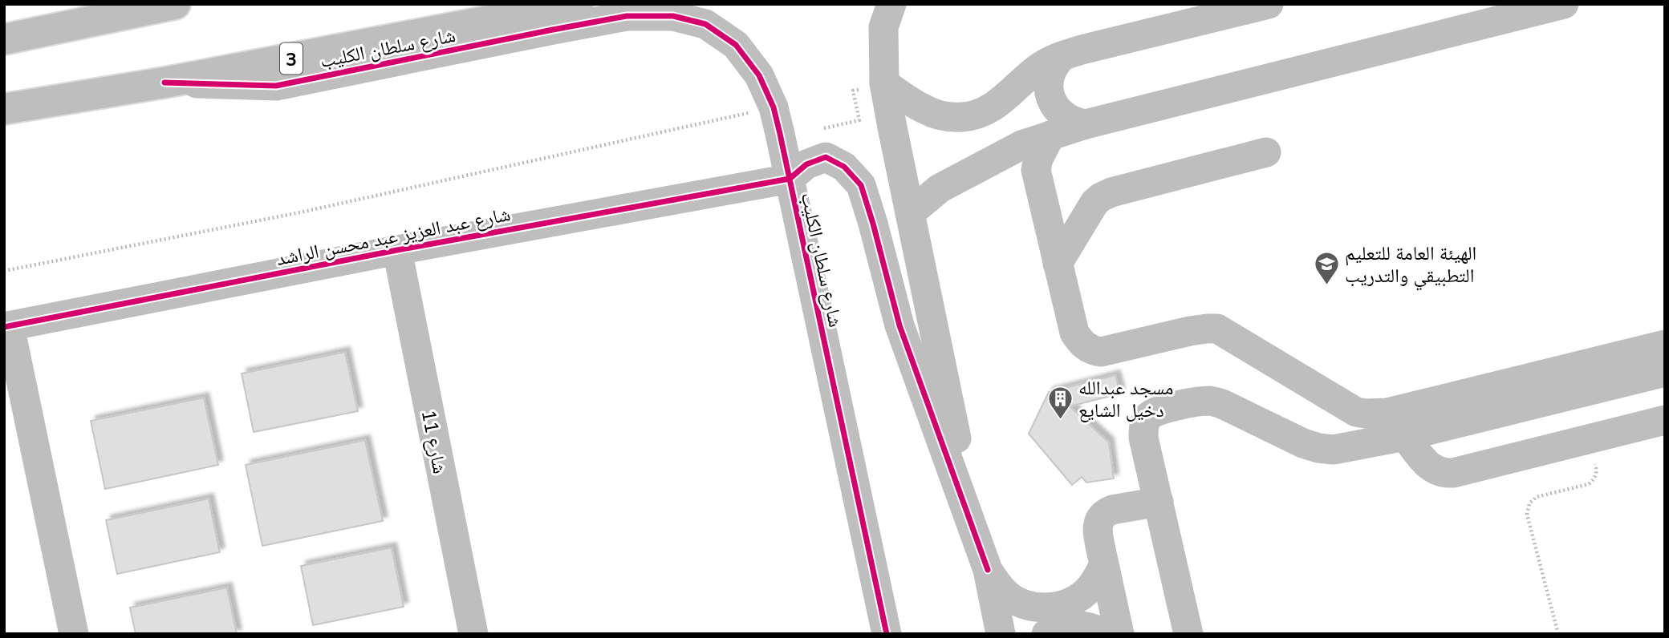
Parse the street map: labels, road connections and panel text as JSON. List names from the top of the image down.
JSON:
{
  "streets": {
    "main road": ["3"],
    "street": ["شارع سلطان الكليب", "شارع عبد العزيز عبد محسن الراشد", "شارع 11"]
  },
  "crossings": [
    ["شارع سلطان الكليب", "3"],
    ["شارع سلطان الكليب", "شارع عبد العزيز عبد محسن الراشد"],
    ["شارع عبد العزيز عبد محسن الراشد", "شارع 11"]
  ],
  "places": {
    "school or university": ["الهيئة العامة للتعليم التطبيقي والتدريب"],
    "building": ["مسجد عبدالله دخيل الشايع"]
  }
}
